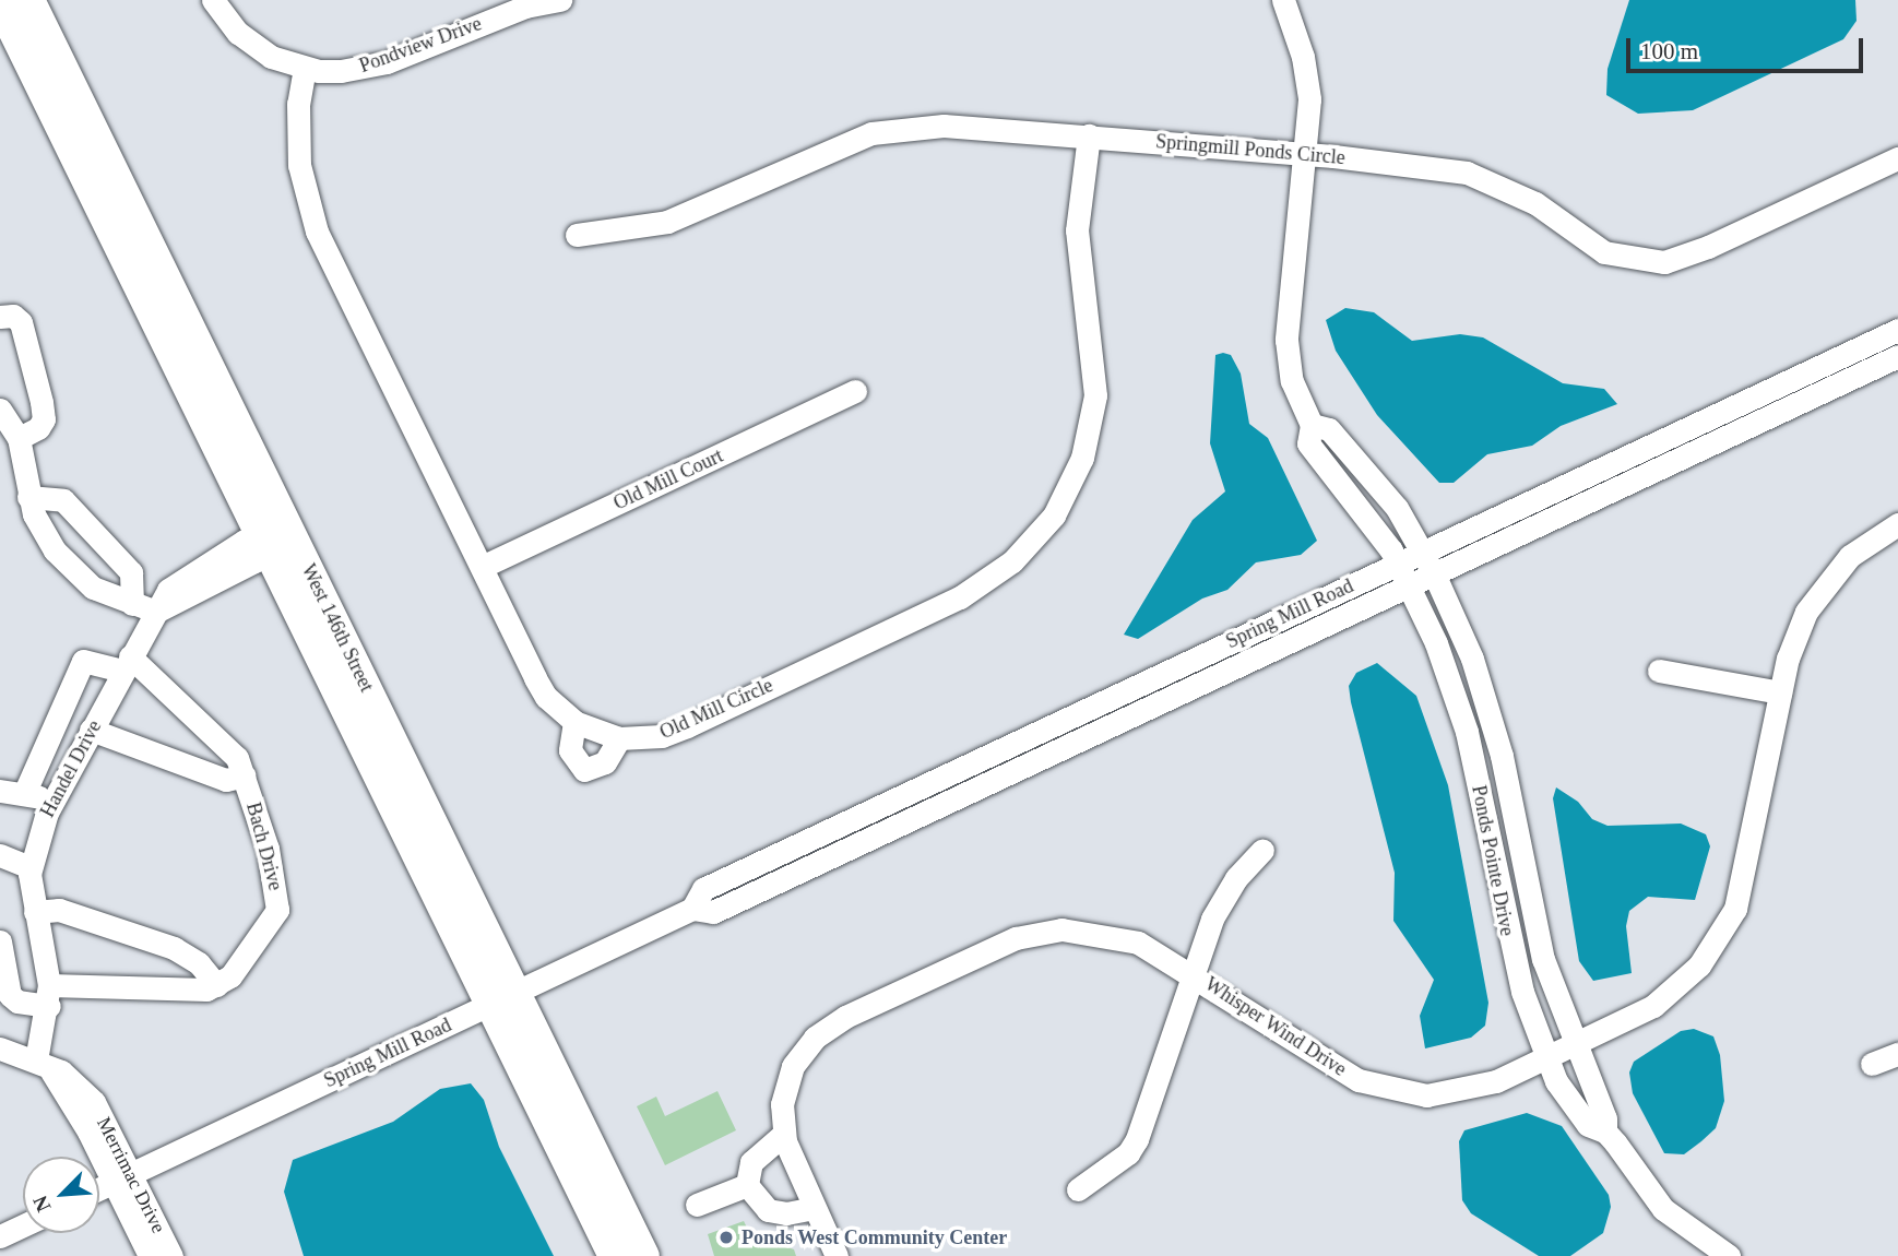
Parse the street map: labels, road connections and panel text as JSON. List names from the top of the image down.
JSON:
{
  "streets": {
    "main road": ["West 146th Street"],
    "street": [
      "Pondview Drive",
      "Springmill Ponds Circle",
      "Old Mill Court",
      "Spring Mill Road",
      "Old Mill Circle",
      "Handel Drive",
      "Bach Drive",
      "Ponds Pointe Drive",
      "Whisper Wind Drive",
      "Merrimac Drive"
    ]
  },
  "crossings": [
    ["Pondview Drive", "Old Mill Circle"],
    ["Springmill Ponds Circle", "Old Mill Circle"],
    ["Springmill Ponds Circle", "Ponds Pointe Drive"],
    ["Old Mill Court", "Old Mill Circle"],
    ["Spring Mill Road", "West 146th Street"],
    ["Spring Mill Road", "Ponds Pointe Drive"],
    ["Spring Mill Road", "Merrimac Drive"],
    ["Handel Drive", "Bach Drive"],
    ["Handel Drive", "Merrimac Drive"],
    ["Ponds Pointe Drive", "Whisper Wind Drive"]
  ],
  "places": ["Ponds West Community Center"],
  "scale_bar": "100 m",
  "north": "bottom left"
}
